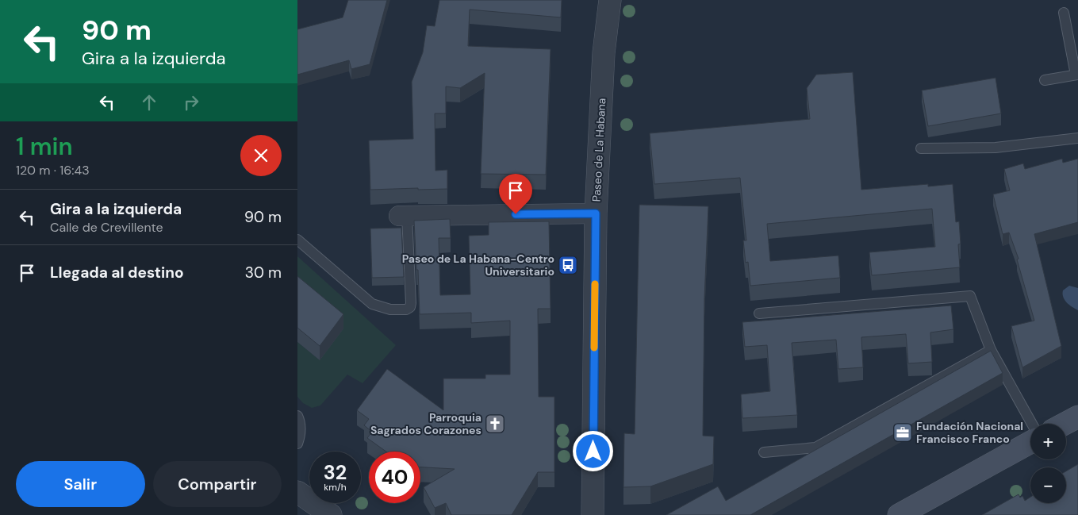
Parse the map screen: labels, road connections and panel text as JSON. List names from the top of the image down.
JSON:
{
  "streets": {
    "street": ["Paseo de La Habana"]
  },
  "places": {
    "bus stop": ["Paseo de La Habana-Centro Universitario"],
    "church": ["Parroquia Sagrados Corazones"],
    "office": ["Fundación Nacional Francisco Franco"]
  },
  "page": {
    "turn": ["90 m", "Gira a la izquierda"],
    "heading": ["1 min", "120 m · 16:43"],
    "list": [
      {
        "name": "Gira a la izquierda",
        "note": "Calle de Crevillente",
        "value": "90 m"
      },
      {
        "name": "Llegada al destino",
        "value": "30 m"
      }
    ],
    "map_buttons": ["+", "−"],
    "speed": "32 km/h",
    "limit": "40",
    "buttons": ["Salir", "Compartir"]
  }
}
